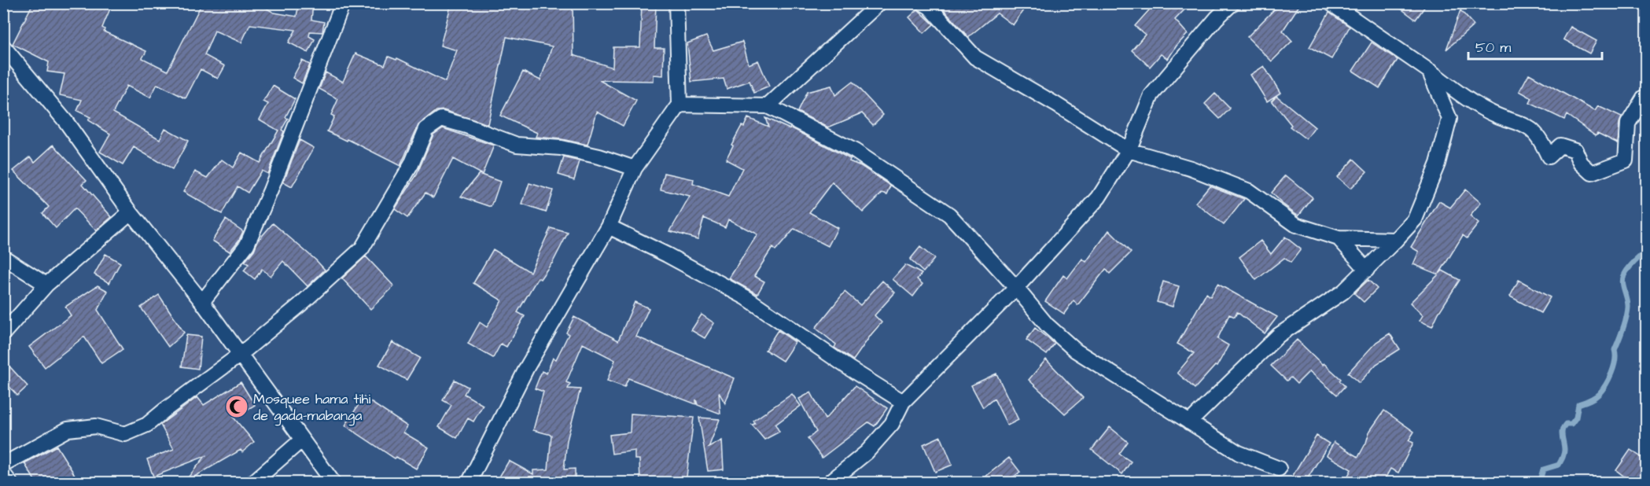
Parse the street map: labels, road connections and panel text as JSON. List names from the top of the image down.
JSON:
{
  "places": {
    "mosque": ["Mosquee hama tihi de gada-mabanga"]
  },
  "scale_bar": "50 m"
}
